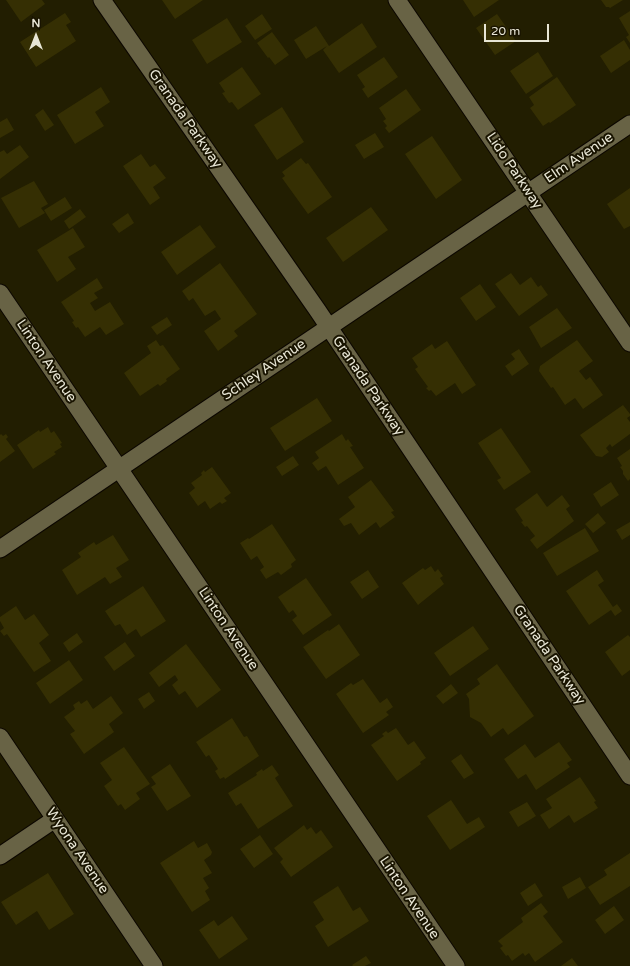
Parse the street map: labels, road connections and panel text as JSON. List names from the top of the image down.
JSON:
{
  "streets": {
    "street": [
      "Granada Parkway",
      "Elm Avenue",
      "Lido Parkway",
      "Linton Avenue",
      "Schley Avenue",
      "Wyona Avenue"
    ]
  },
  "crossings": [
    ["Granada Parkway", "Schley Avenue"],
    ["Elm Avenue", "Lido Parkway"],
    ["Elm Avenue", "Schley Avenue"],
    ["Lido Parkway", "Schley Avenue"],
    ["Linton Avenue", "Schley Avenue"]
  ],
  "scale_bar": "20 m",
  "north": "top"
}
